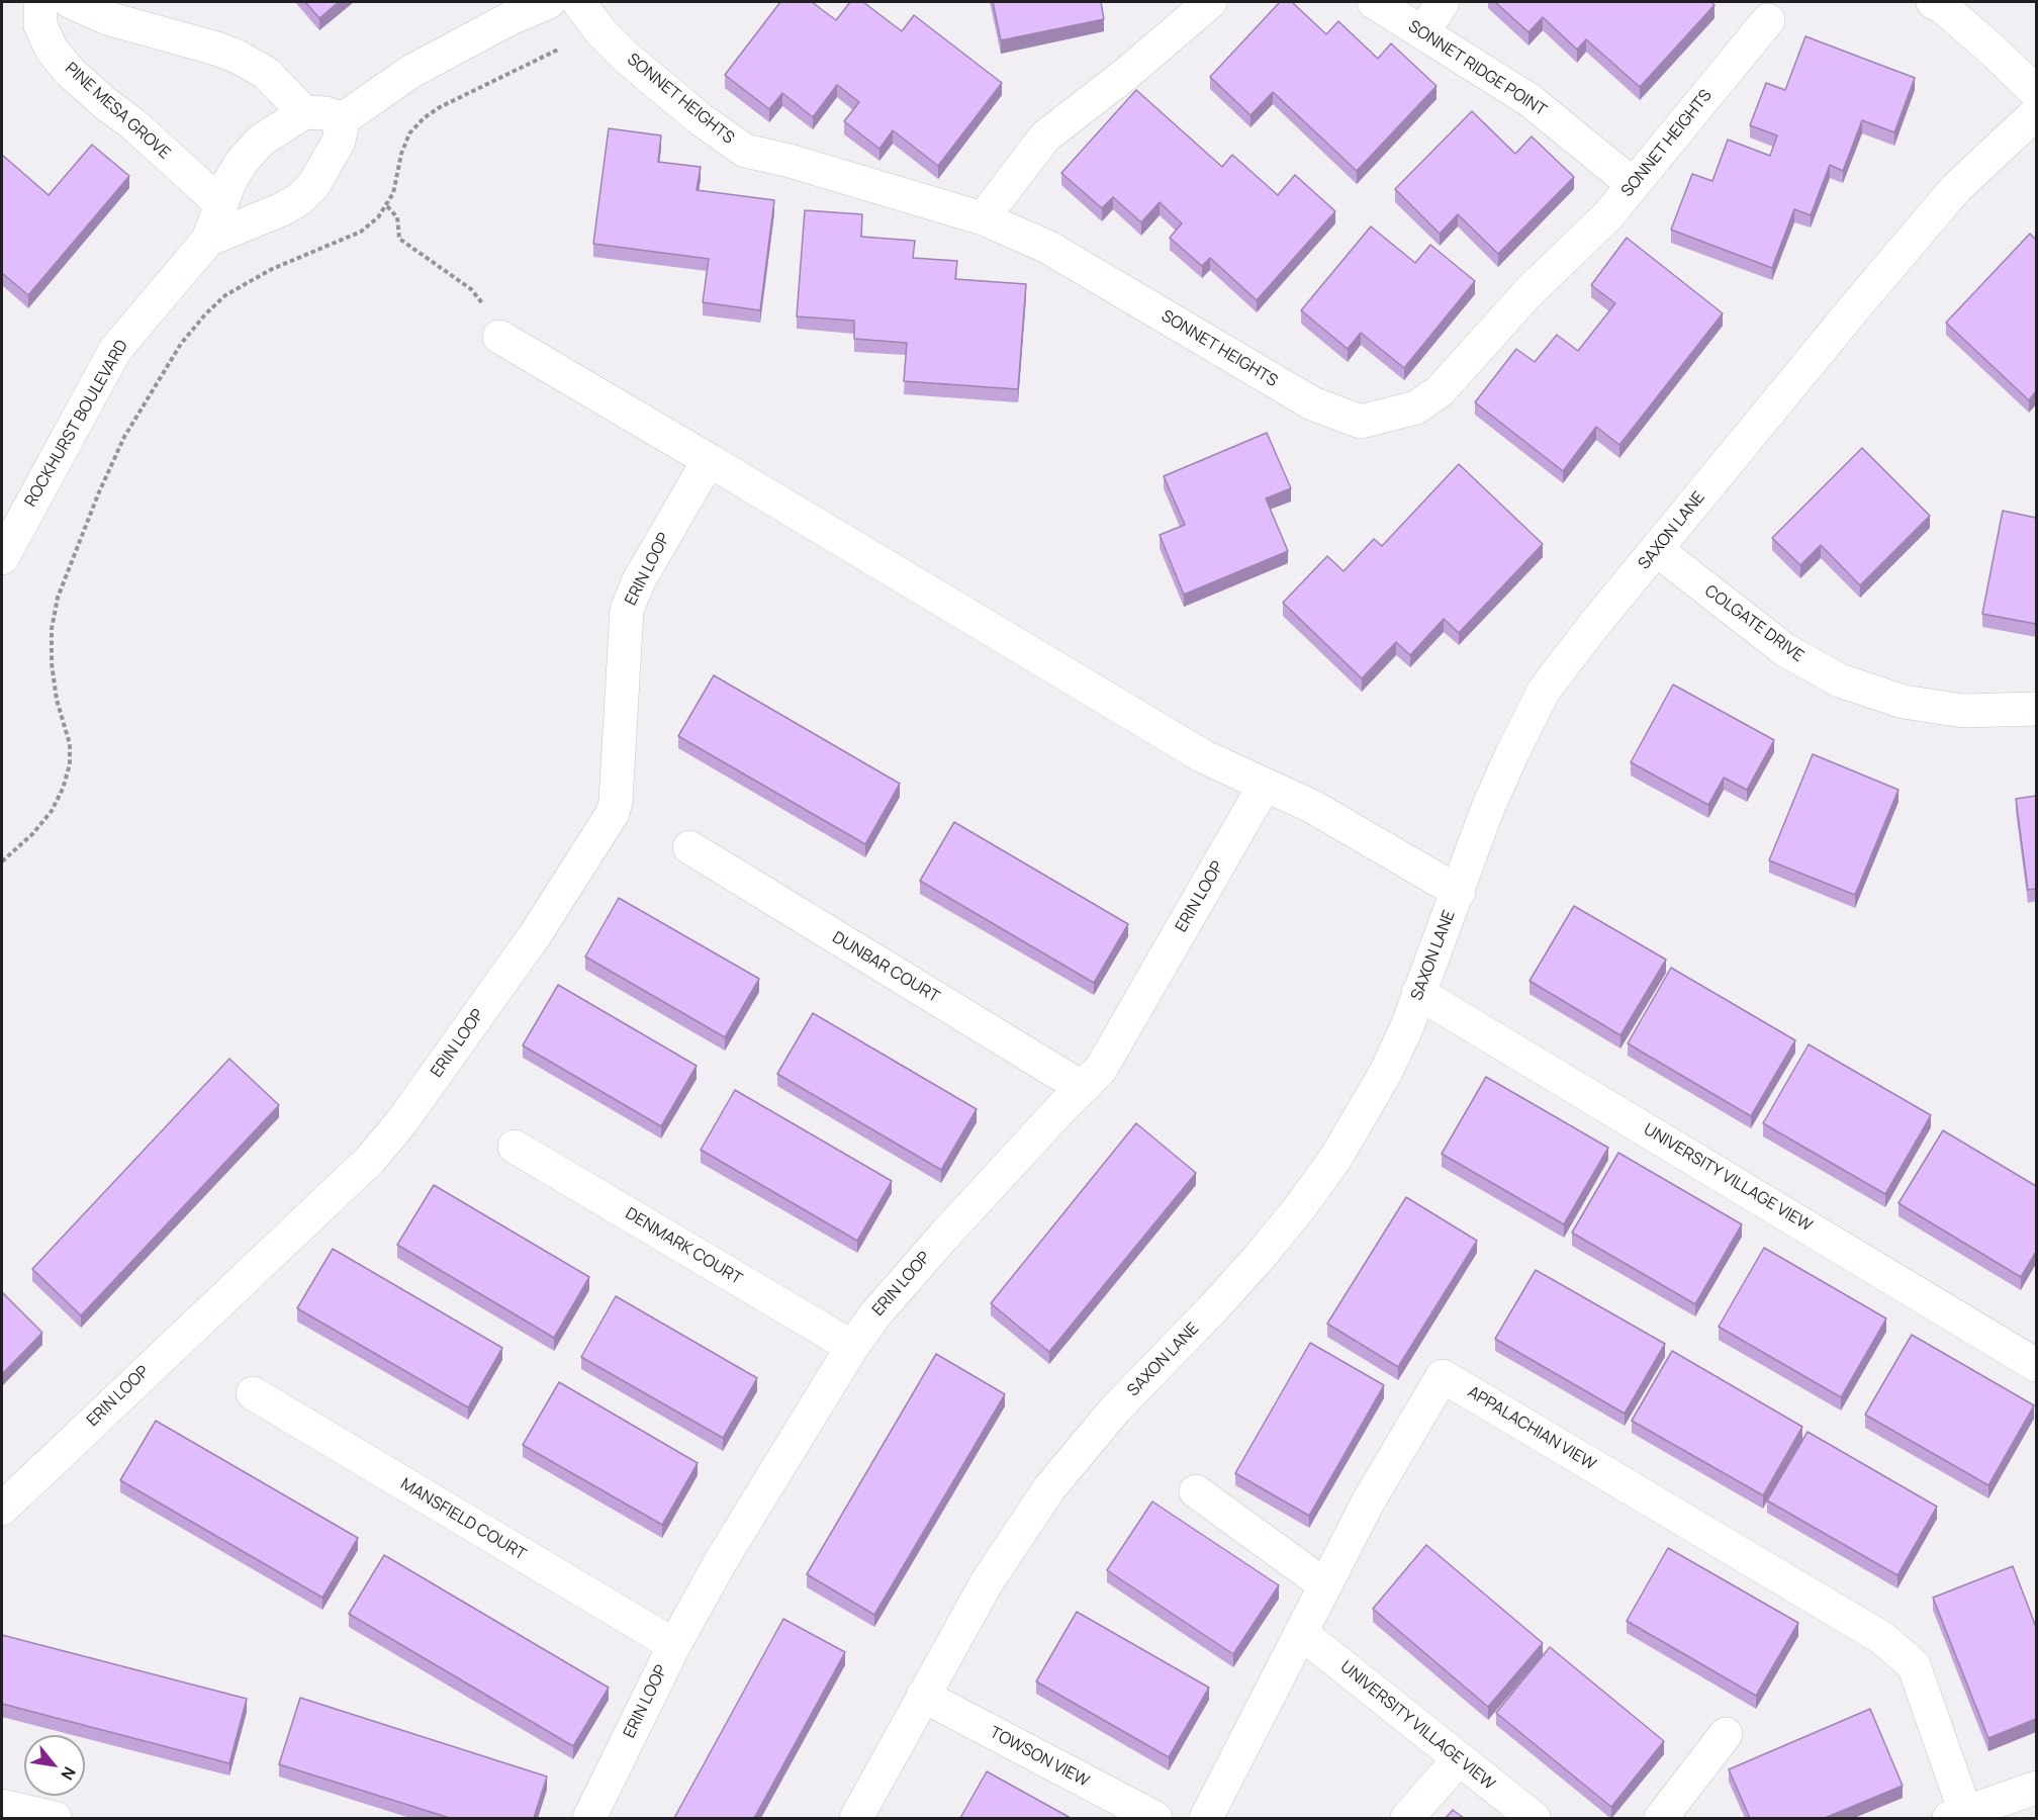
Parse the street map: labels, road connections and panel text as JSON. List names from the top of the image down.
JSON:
{
  "streets": {
    "street": [
      "SONNET RIDGE POINT",
      "SONNET HEIGHTS",
      "PINE MESA GROVE",
      "ROCKHURST BOULEVARD",
      "SAXON LANE",
      "ERIN LOOP",
      "COLGATE DRIVE",
      "DUNBAR COURT",
      "UNIVERSITY VILLAGE VIEW",
      "DENMARK COURT",
      "APPALACHIAN VIEW",
      "MANSFIELD COURT",
      "TOWSON VIEW"
    ]
  },
  "crossings": [
    ["SONNET RIDGE POINT", "SONNET HEIGHTS"],
    ["PINE MESA GROVE", "ROCKHURST BOULEVARD"],
    ["SAXON LANE", "COLGATE DRIVE"],
    ["SAXON LANE", "UNIVERSITY VILLAGE VIEW"],
    ["SAXON LANE", "TOWSON VIEW"],
    ["ERIN LOOP", "DUNBAR COURT"],
    ["ERIN LOOP", "DENMARK COURT"],
    ["ERIN LOOP", "MANSFIELD COURT"],
    ["UNIVERSITY VILLAGE VIEW", "APPALACHIAN VIEW"]
  ],
  "north": "bottom right"
}
